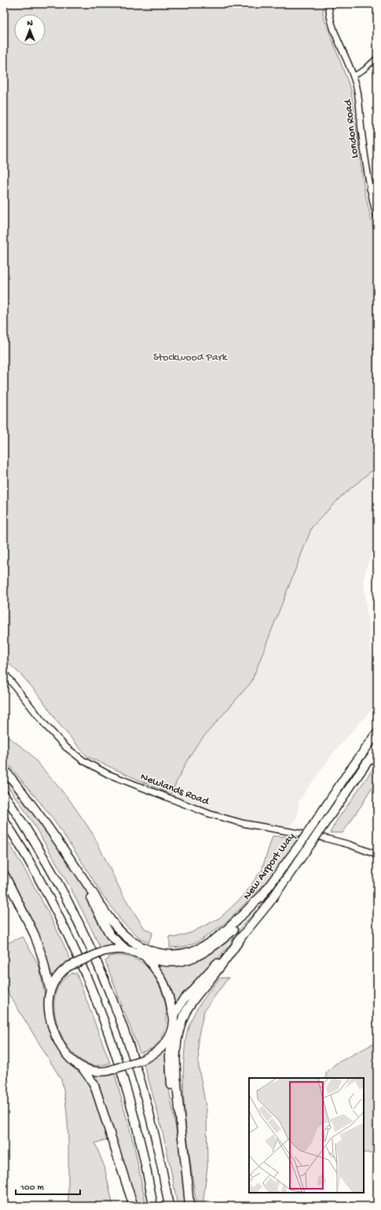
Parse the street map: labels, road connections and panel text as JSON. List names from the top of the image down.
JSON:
{
  "streets": {
    "highway": ["New Airport Way"],
    "street": ["London Road", "Newlands Road"]
  },
  "parks": ["Stockwood Park"],
  "scale_bar": "100 m",
  "north": "top"
}
